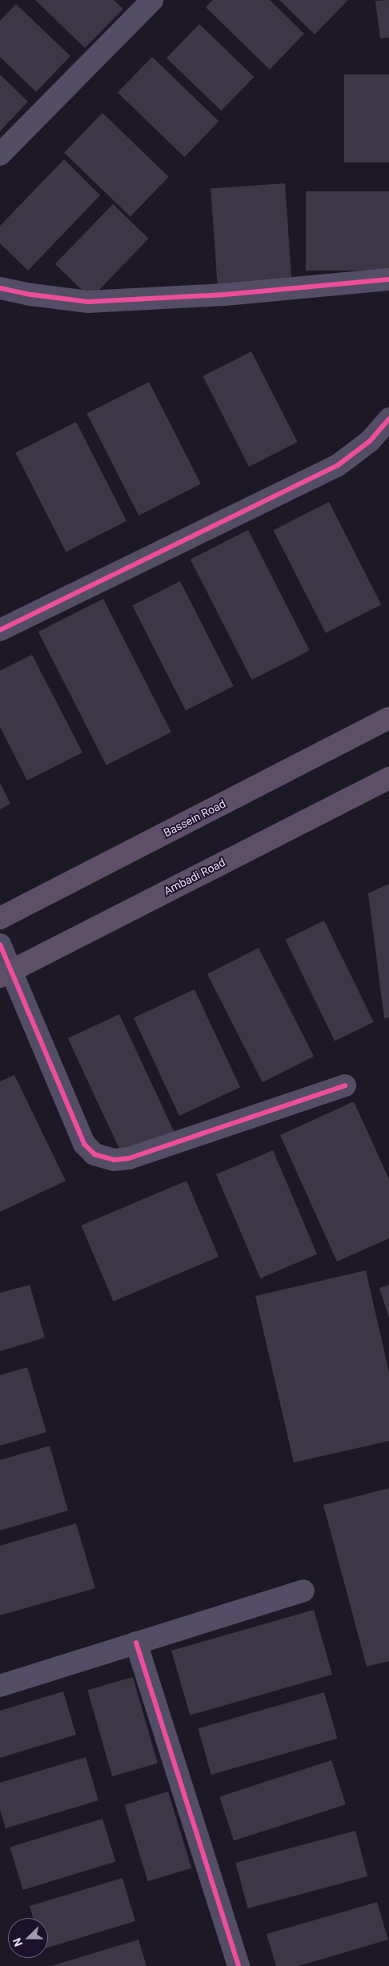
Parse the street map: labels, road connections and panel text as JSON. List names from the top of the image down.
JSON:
{
  "streets": {
    "main road": ["Bassein Road", "Ambadi Road"]
  },
  "north": "left"
}
